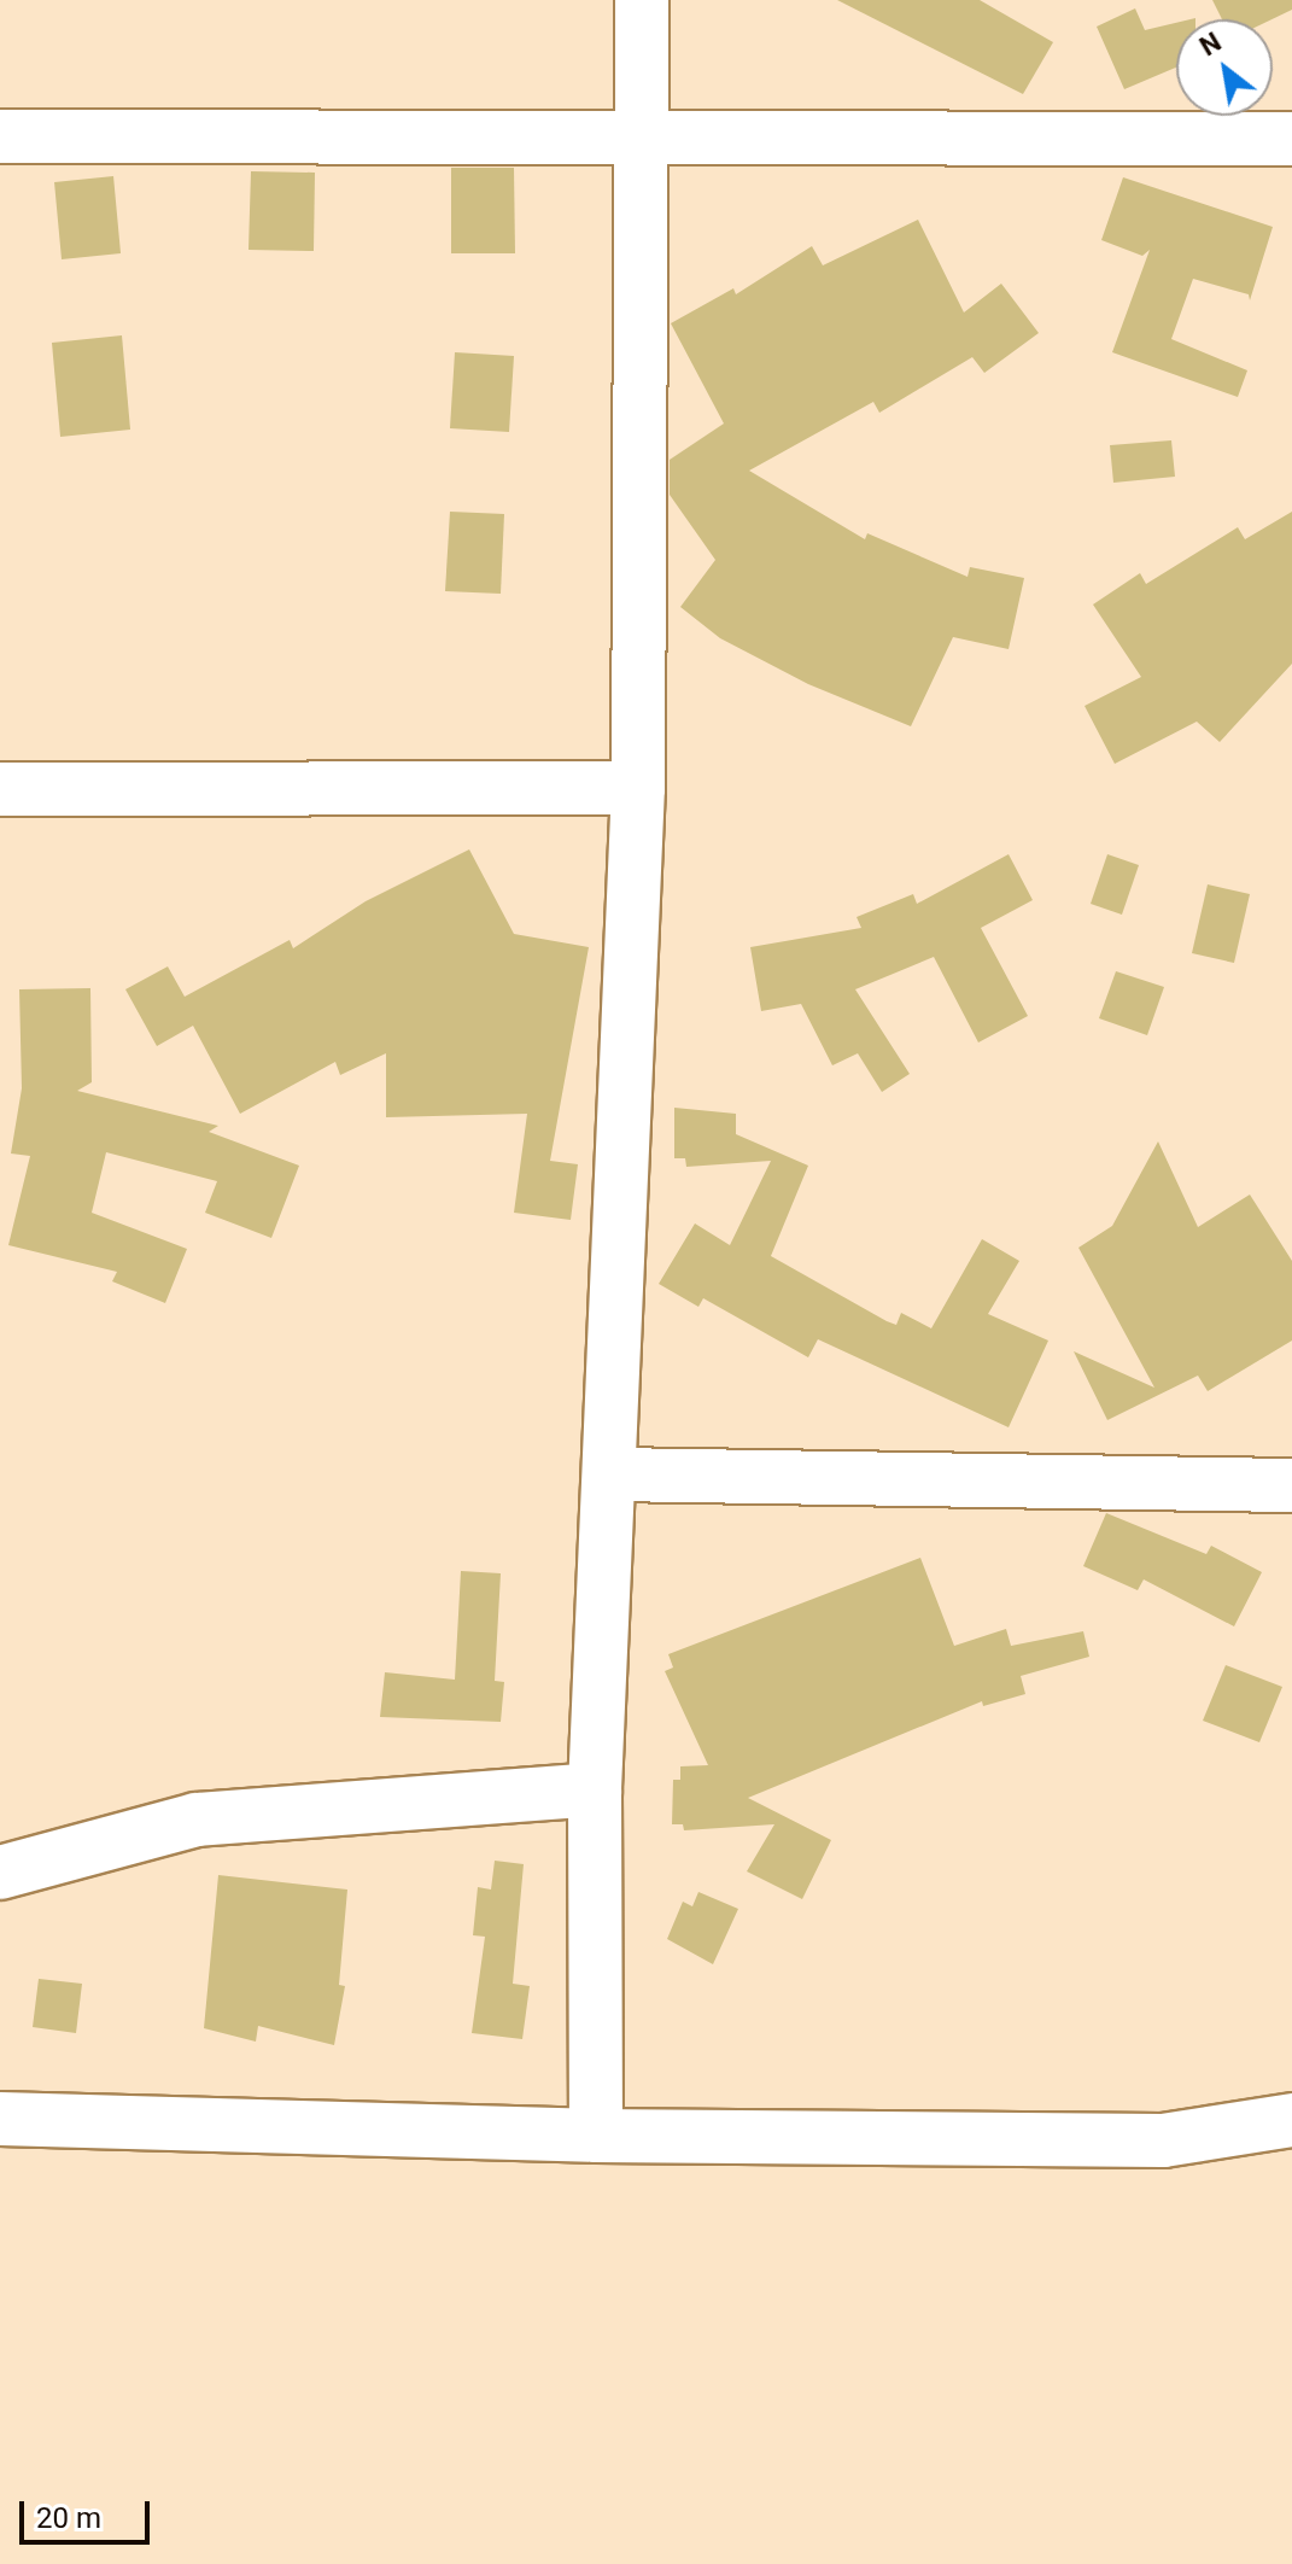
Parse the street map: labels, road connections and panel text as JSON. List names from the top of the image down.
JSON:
{
  "scale_bar": "20 m",
  "north": "top left"
}
